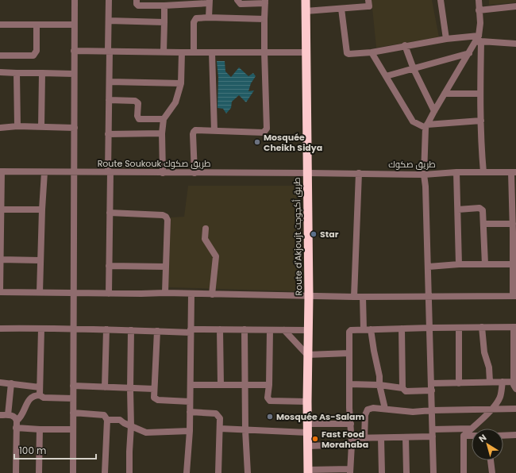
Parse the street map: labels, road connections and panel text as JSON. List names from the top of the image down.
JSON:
{
  "streets": {
    "highway": ["Route d'Akjoujt طريق أكجوجت"],
    "street": ["Route Soukouk طريق صكوك", "طريق صكوك"]
  },
  "crossings": [
    ["Route Soukouk طريق صكوك", "طريق صكوك"],
    ["Route Soukouk طريق صكوك", "Route d'Akjoujt طريق أكجوجت"],
    ["طريق صكوك", "Route d'Akjoujt طريق أكجوجت"]
  ],
  "places": [
    "Mosquée Cheikh Sidya",
    "Star",
    "Mosquée As-Salam",
    "Fast Food Morahaba"
  ],
  "scale_bar": "100 m",
  "north": "top left"
}
